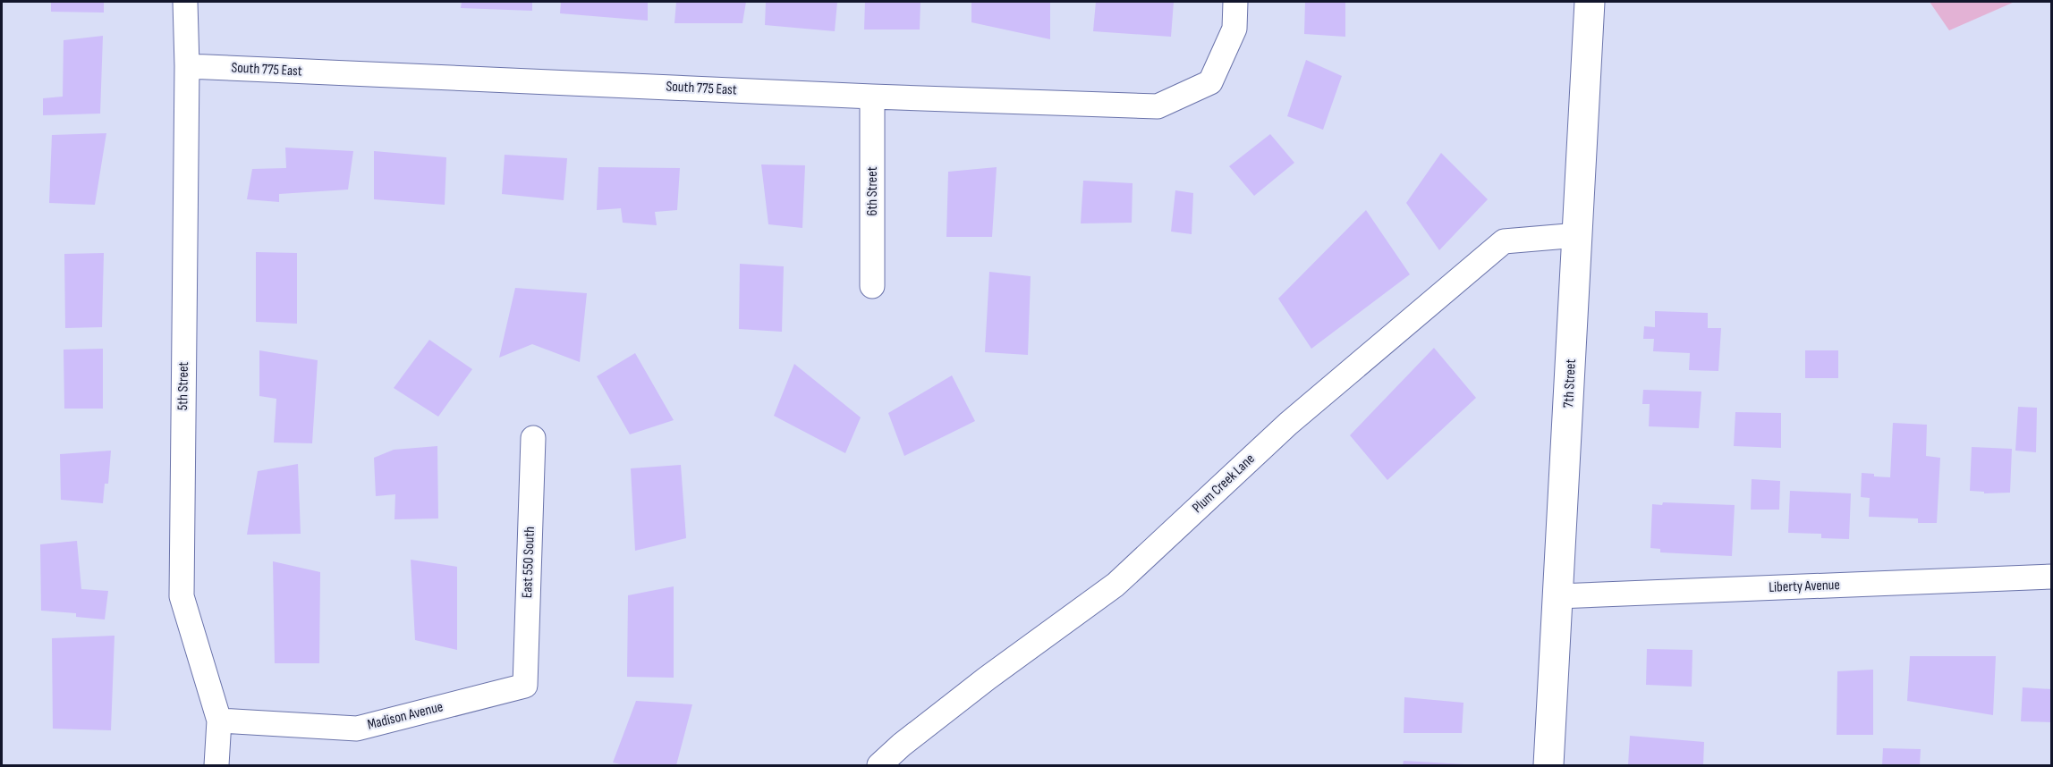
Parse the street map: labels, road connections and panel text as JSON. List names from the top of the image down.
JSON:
{
  "streets": {
    "street": [
      "South 775 East",
      "6th Street",
      "7th Street",
      "5th Street",
      "Plum Creek Lane",
      "East 550 South",
      "Liberty Avenue",
      "Madison Avenue"
    ]
  },
  "crossings": [
    ["South 775 East", "6th Street"],
    ["South 775 East", "5th Street"],
    ["7th Street", "Plum Creek Lane"],
    ["7th Street", "Liberty Avenue"],
    ["5th Street", "Madison Avenue"],
    ["East 550 South", "Madison Avenue"]
  ]
}
